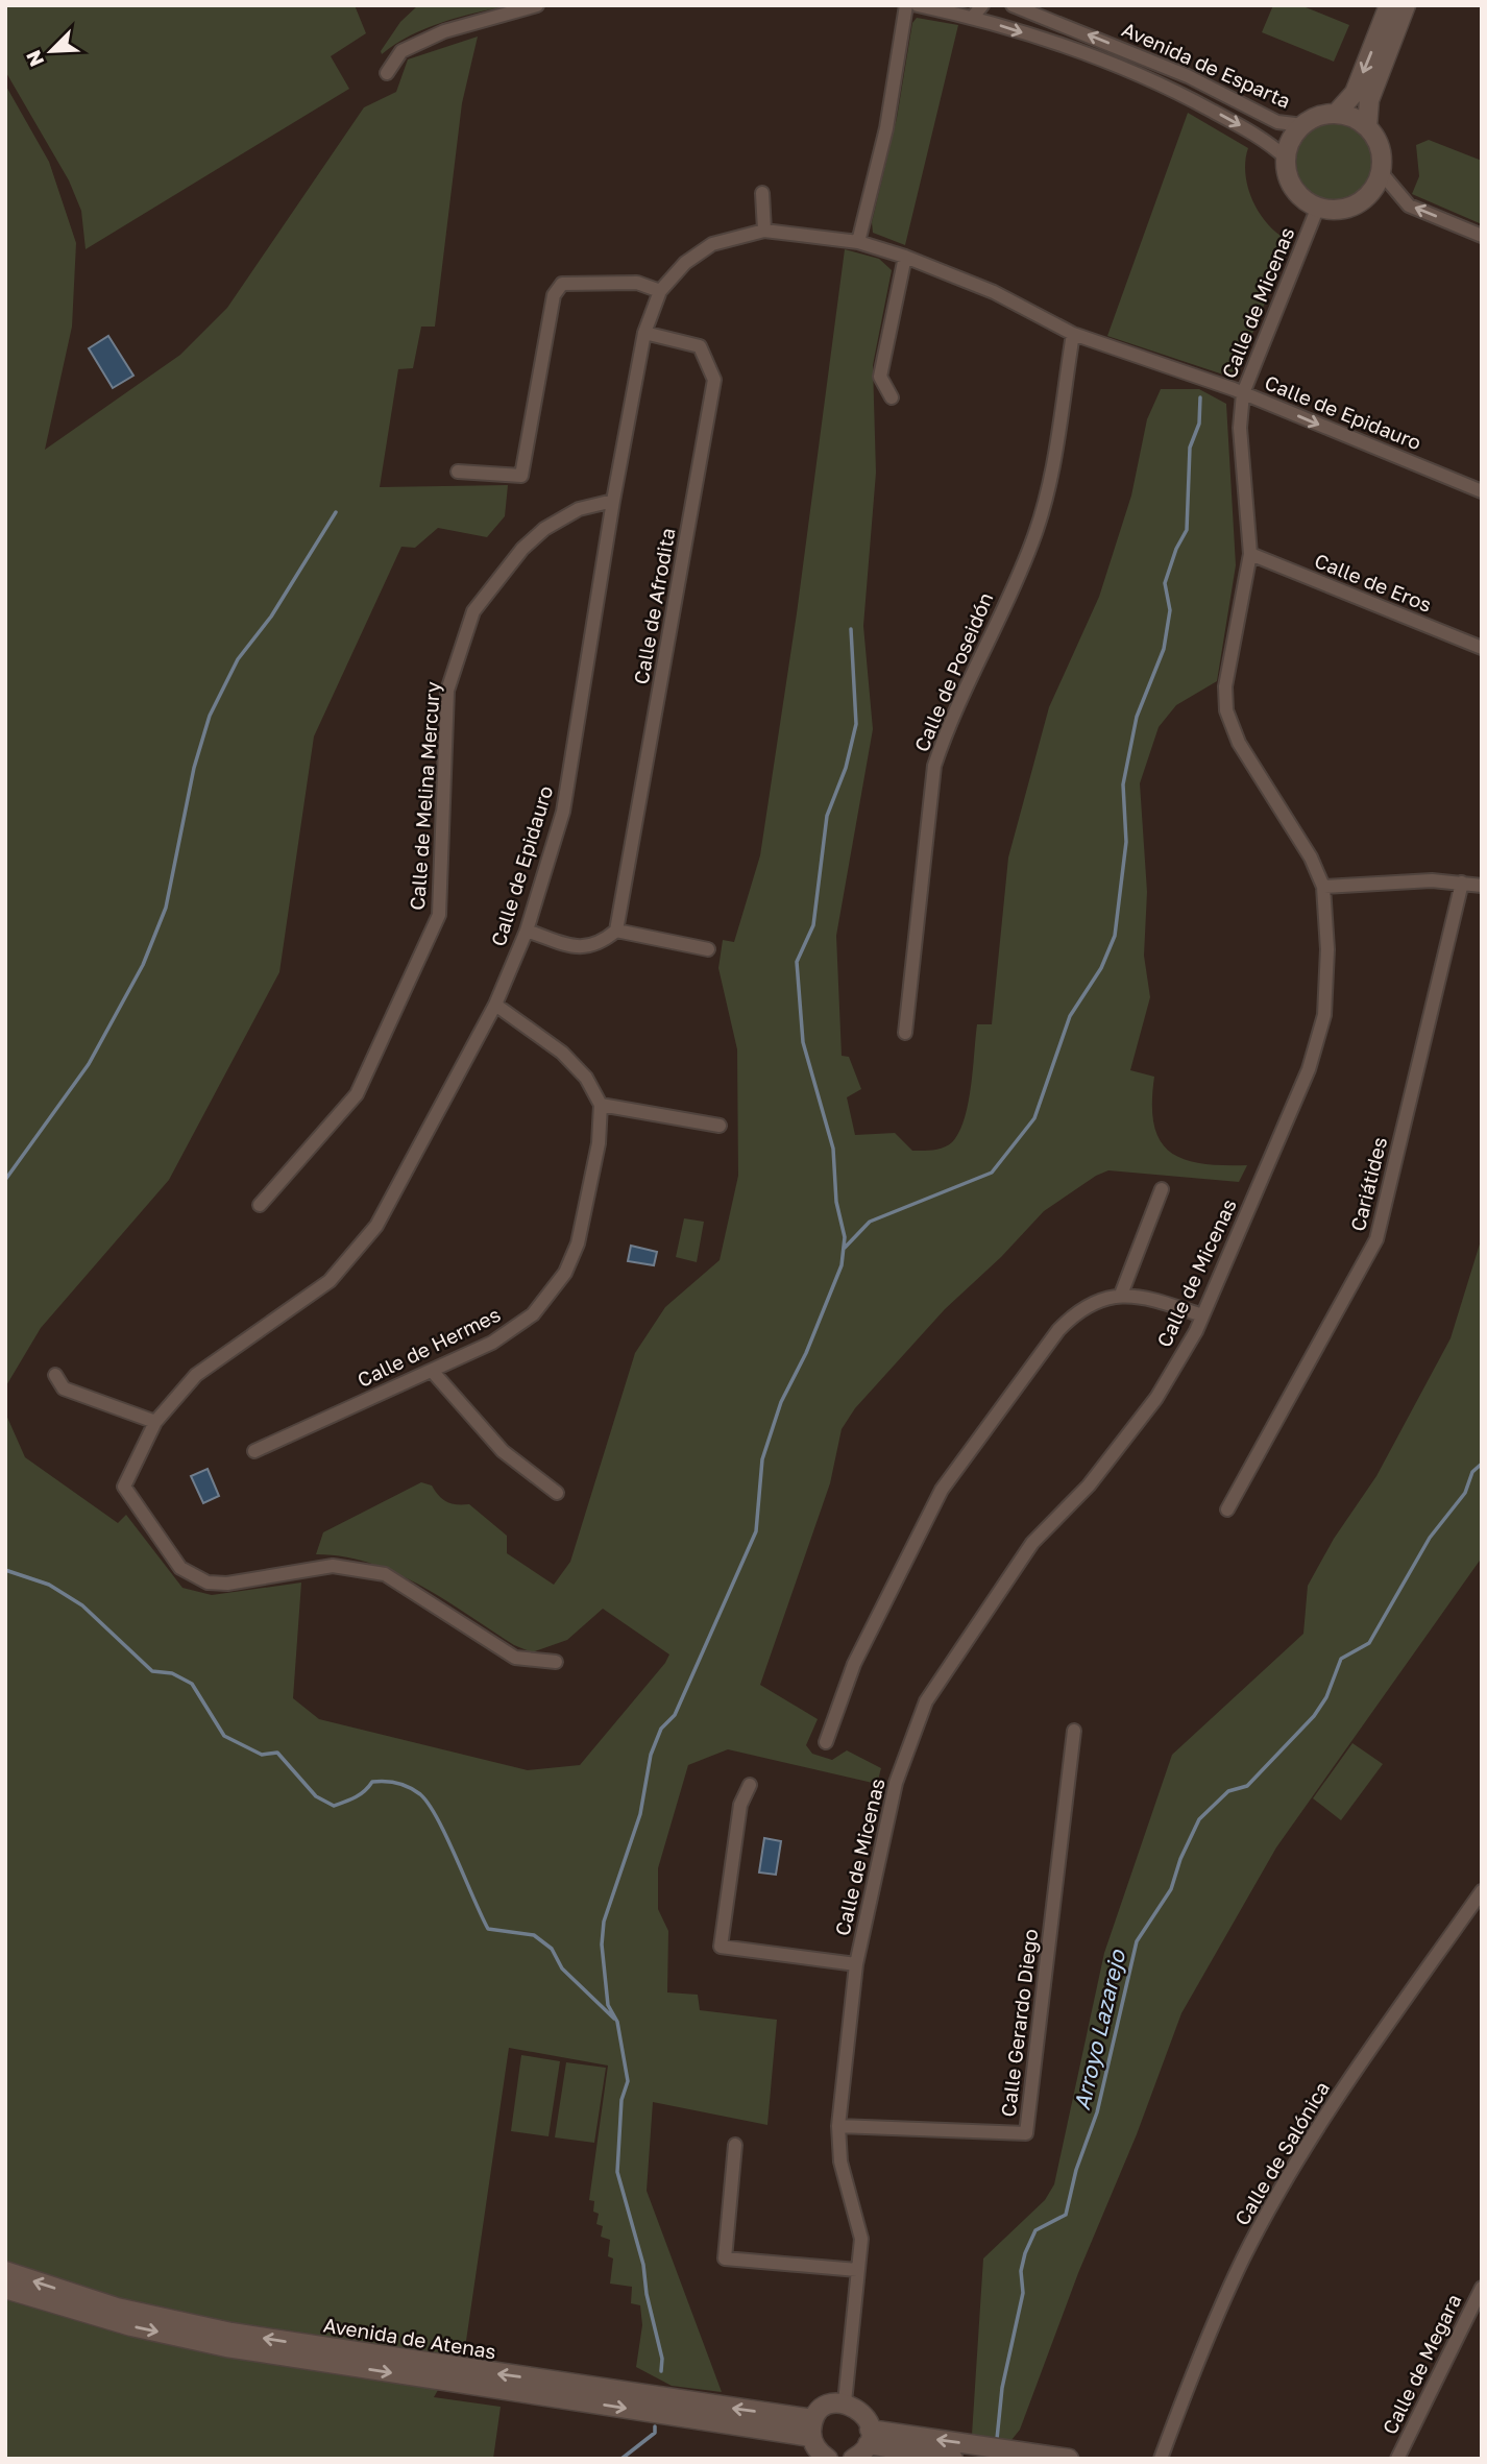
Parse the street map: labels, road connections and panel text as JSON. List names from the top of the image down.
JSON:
{
  "streets": {
    "main road": ["Avenida de Atenas"],
    "street": [
      "Avenida de Esparta",
      "Calle de Micenas",
      "Calle de Epidauro",
      "Calle de Eros",
      "Calle de Afrodita",
      "Calle de Poseidón",
      "Calle de Melina Mercury",
      "Cariátides",
      "Calle de Hermes",
      "Calle Gerardo Diego",
      "Calle de Salónica",
      "Calle de Megara"
    ]
  },
  "crossings": [
    ["Avenida de Esparta", "Calle de Micenas"],
    ["Calle de Micenas", "Calle de Epidauro"],
    ["Calle de Micenas", "Calle de Eros"],
    ["Calle de Micenas", "Calle Gerardo Diego"],
    ["Calle de Epidauro", "Calle de Afrodita"],
    ["Calle de Epidauro", "Calle de Poseidón"],
    ["Calle de Epidauro", "Calle de Melina Mercury"]
  ],
  "water": ["Arroyo Lazarejo"],
  "north": "bottom left"
}
